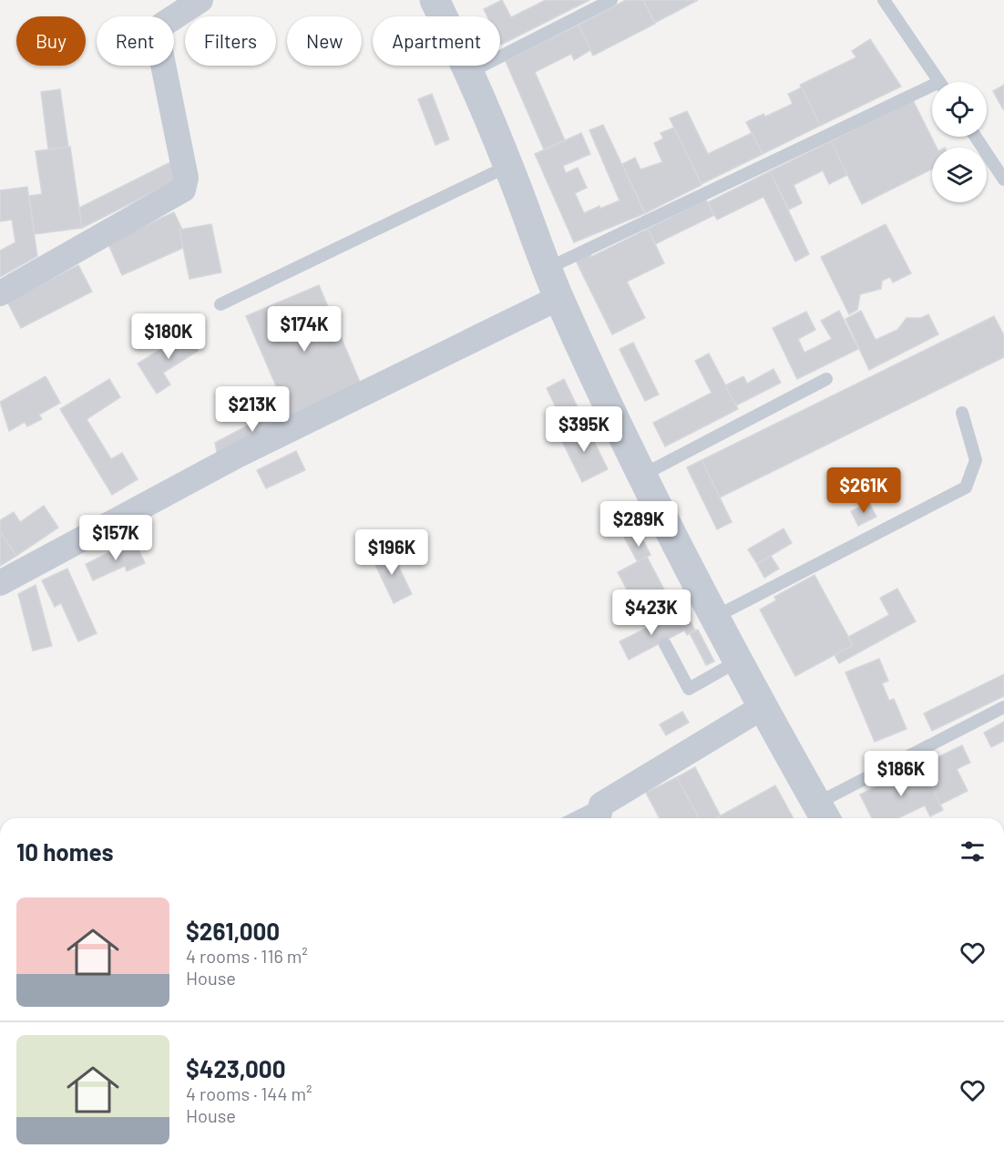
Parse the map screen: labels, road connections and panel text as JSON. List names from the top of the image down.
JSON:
{
  "page": {
    "chip": [
      "Buy",
      "Rent",
      "Filters",
      "New",
      "Apartment"
    ],
    "price": [
      "$174K",
      "$180K",
      "$213K",
      "$395K",
      "$261K",
      "$289K",
      "$157K",
      "$196K",
      "$423K",
      "$186K"
    ],
    "heading": "10 homes",
    "list": [
      {
        "name": "$261,000",
        "note": "4 rooms · 116 m² · House"
      },
      {
        "name": "$423,000",
        "note": "4 rooms · 144 m² · House"
      }
    ]
  }
}
